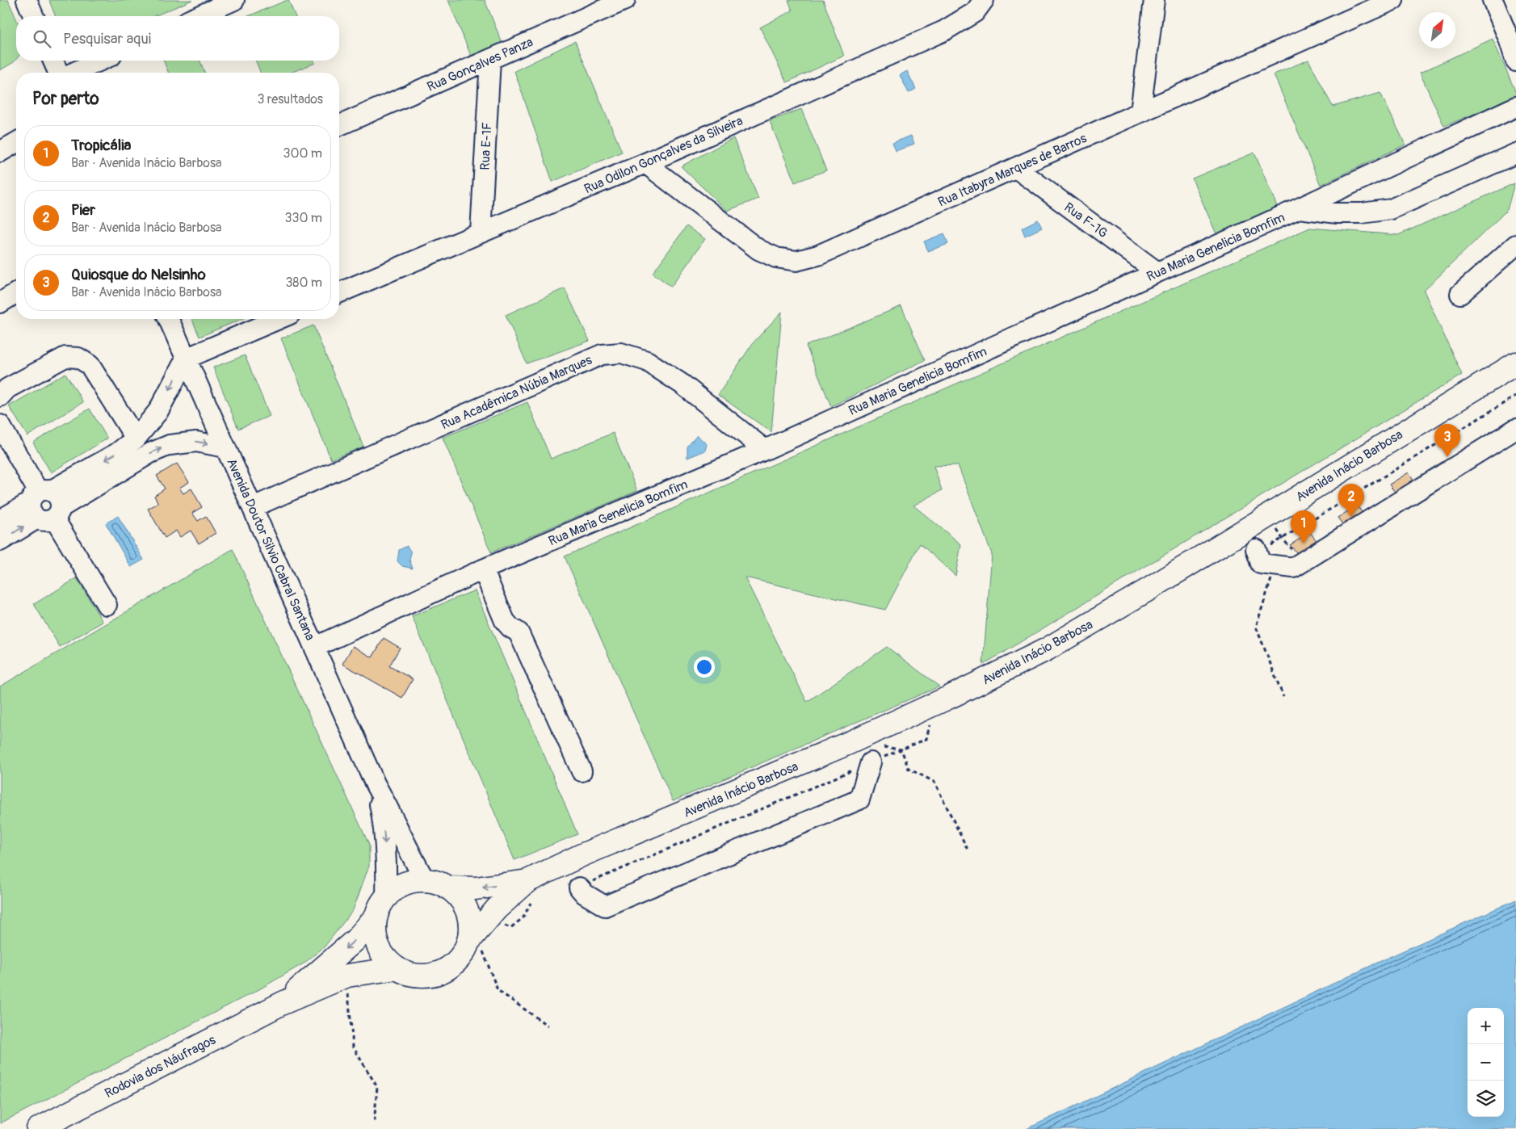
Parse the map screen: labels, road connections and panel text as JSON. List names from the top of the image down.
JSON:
{
  "streets": {
    "main road": ["Avenida Inácio Barbosa", "Rodovia dos Náufragos"],
    "street": [
      "Rua Gonçalves Panza",
      "Rua E-1F",
      "Rua Odilon Gonçalves da Silveira",
      "Rua Itabyra Marques de Barros",
      "Rua F-1G",
      "Rua Maria Genelicia Bomfim",
      "Rua Acadêmica Núbia Marques",
      "Avenida Doutor Silvio Cabral Santana"
    ]
  },
  "crossings": [
    ["Rua Gonçalves Panza", "Rua E-1F"],
    ["Rua E-1F", "Rua Odilon Gonçalves da Silveira"],
    ["Rua Odilon Gonçalves da Silveira", "Rua Itabyra Marques de Barros"],
    ["Rua Itabyra Marques de Barros", "Rua F-1G"],
    ["Rua F-1G", "Rua Maria Genelicia Bomfim"],
    ["Rua Maria Genelicia Bomfim", "Rua Acadêmica Núbia Marques"],
    ["Rua Maria Genelicia Bomfim", "Avenida Doutor Silvio Cabral Santana"],
    ["Rua Acadêmica Núbia Marques", "Avenida Doutor Silvio Cabral Santana"],
    ["Avenida Inácio Barbosa", "Avenida Doutor Silvio Cabral Santana"]
  ],
  "north": "top right",
  "page": {
    "search": "Pesquisar aqui",
    "heading": ["Por perto", "3 resultados"],
    "list": [
      {
        "mark": "1",
        "name": "Tropicália",
        "note": "Bar · Avenida Inácio Barbosa",
        "value": "300 m"
      },
      {
        "mark": "2",
        "name": "Pier",
        "note": "Bar · Avenida Inácio Barbosa",
        "value": "330 m"
      },
      {
        "mark": "3",
        "name": "Quiosque do Nelsinho",
        "note": "Bar · Avenida Inácio Barbosa",
        "value": "380 m"
      }
    ],
    "pins": ["3", "2", "1"],
    "map_buttons": ["+", "−"]
  }
}
